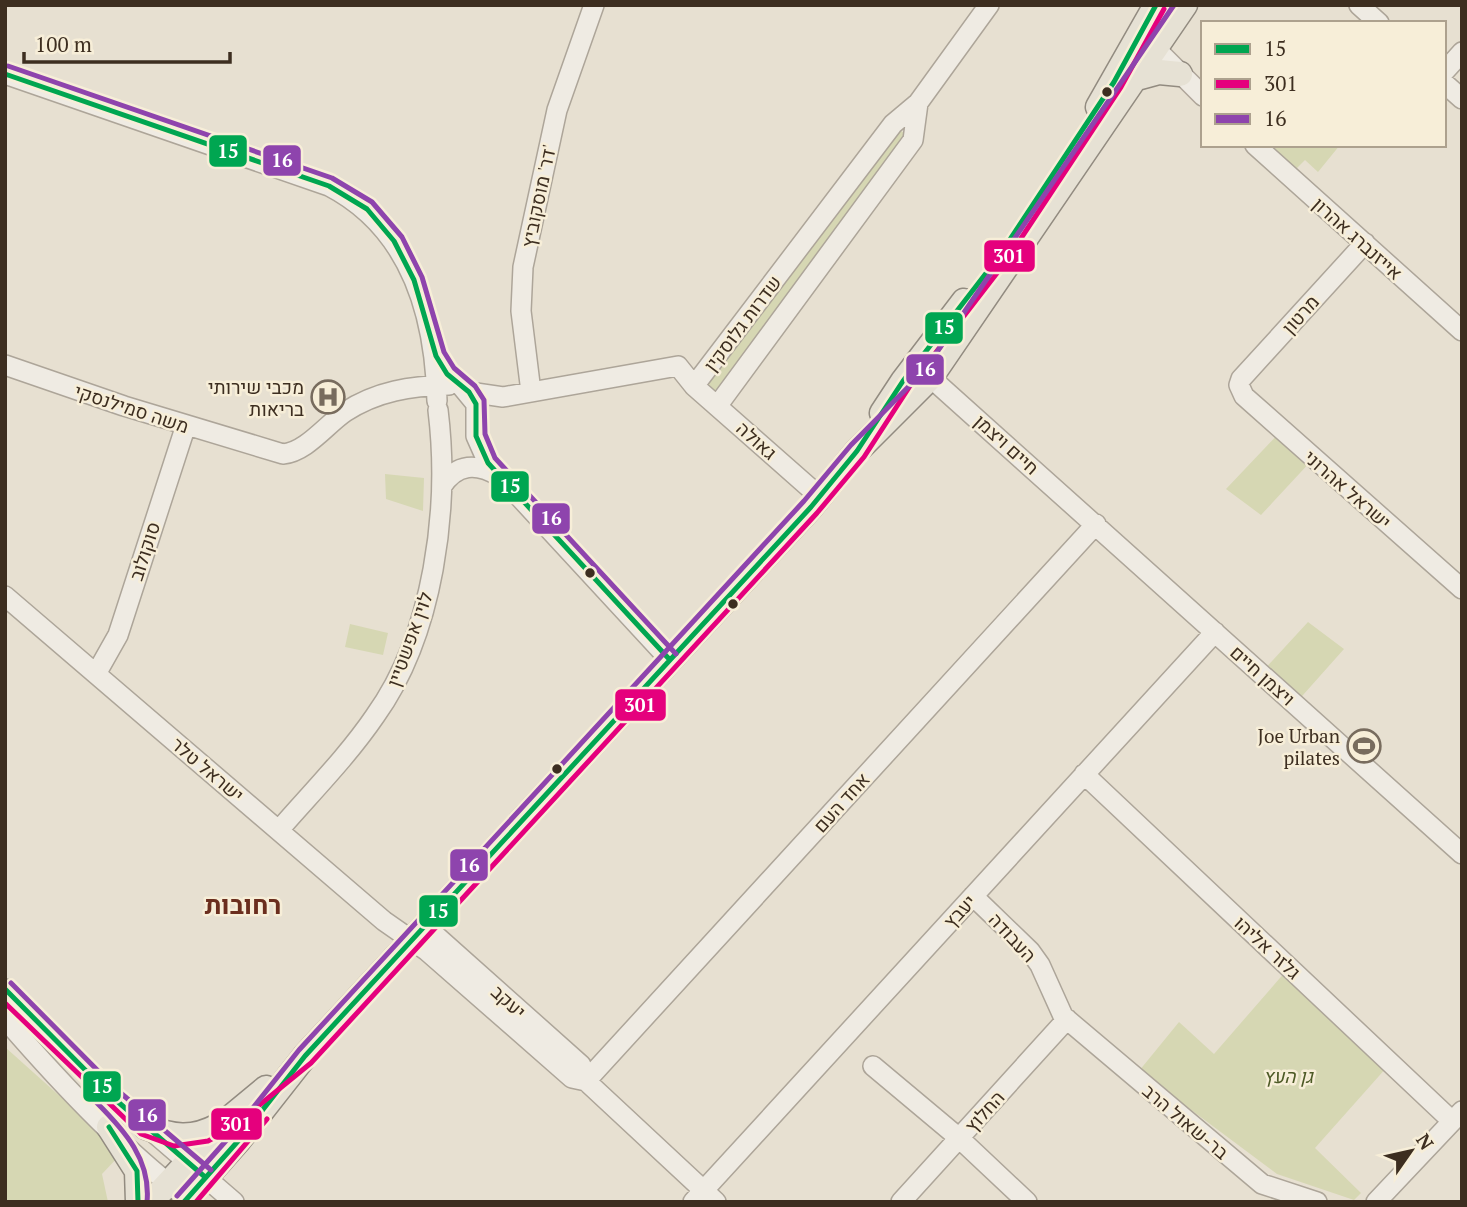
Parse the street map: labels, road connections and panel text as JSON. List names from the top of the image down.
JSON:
{
  "streets": {
    "street": [
      "דר' מוסקוביץ'",
      "אייזנברג אהרון",
      "מרטון",
      "שדרות גלוסקין",
      "משה סמילנסקי",
      "גאולה",
      "חיים ויצמן",
      "ישראל אהרוני",
      "סוקולוב",
      "לוין אפשטיין",
      "ויצמן חיים",
      "ישראל טלר",
      "אחד העם",
      "יעבץ",
      "העבודה",
      "גלזר אליהו",
      "יעקב",
      "החלוץ",
      "בר-שאול הרב"
    ]
  },
  "crossings": [
    ["דר' מוסקוביץ'", "שדרות גלוסקין"],
    ["אייזנברג אהרון", "מרטון"],
    ["מרטון", "ישראל אהרוני"],
    ["שדרות גלוסקין", "משה סמילנסקי"],
    ["שדרות גלוסקין", "גאולה"],
    ["שדרות גלוסקין", "לוין אפשטיין"],
    ["משה סמילנסקי", "סוקולוב"],
    ["משה סמילנסקי", "לוין אפשטיין"],
    ["חיים ויצמן", "ויצמן חיים"],
    ["חיים ויצמן", "אחד העם"],
    ["סוקולוב", "ישראל טלר"],
    ["לוין אפשטיין", "ישראל טלר"],
    ["ויצמן חיים", "אחד העם"],
    ["ויצמן חיים", "יעבץ"],
    ["ישראל טלר", "יעקב"],
    ["אחד העם", "יעקב"],
    ["יעבץ", "העבודה"],
    ["יעבץ", "גלזר אליהו"],
    ["יעבץ", "יעקב"],
    ["העבודה", "החלוץ"],
    ["העבודה", "בר-שאול הרב"],
    ["החלוץ", "בר-שאול הרב"]
  ],
  "districts": ["רחובות"],
  "parks": ["גן העץ"],
  "places": {
    "hospital": ["מכבי שירותי בריאות"],
    "sports": ["Joe Urban pilates"]
  },
  "lines": ["transit line 15", "transit line 16", "transit line 301"],
  "legend": ["15", "301", "16"],
  "scale_bar": "100 m",
  "north": "top right"
}
